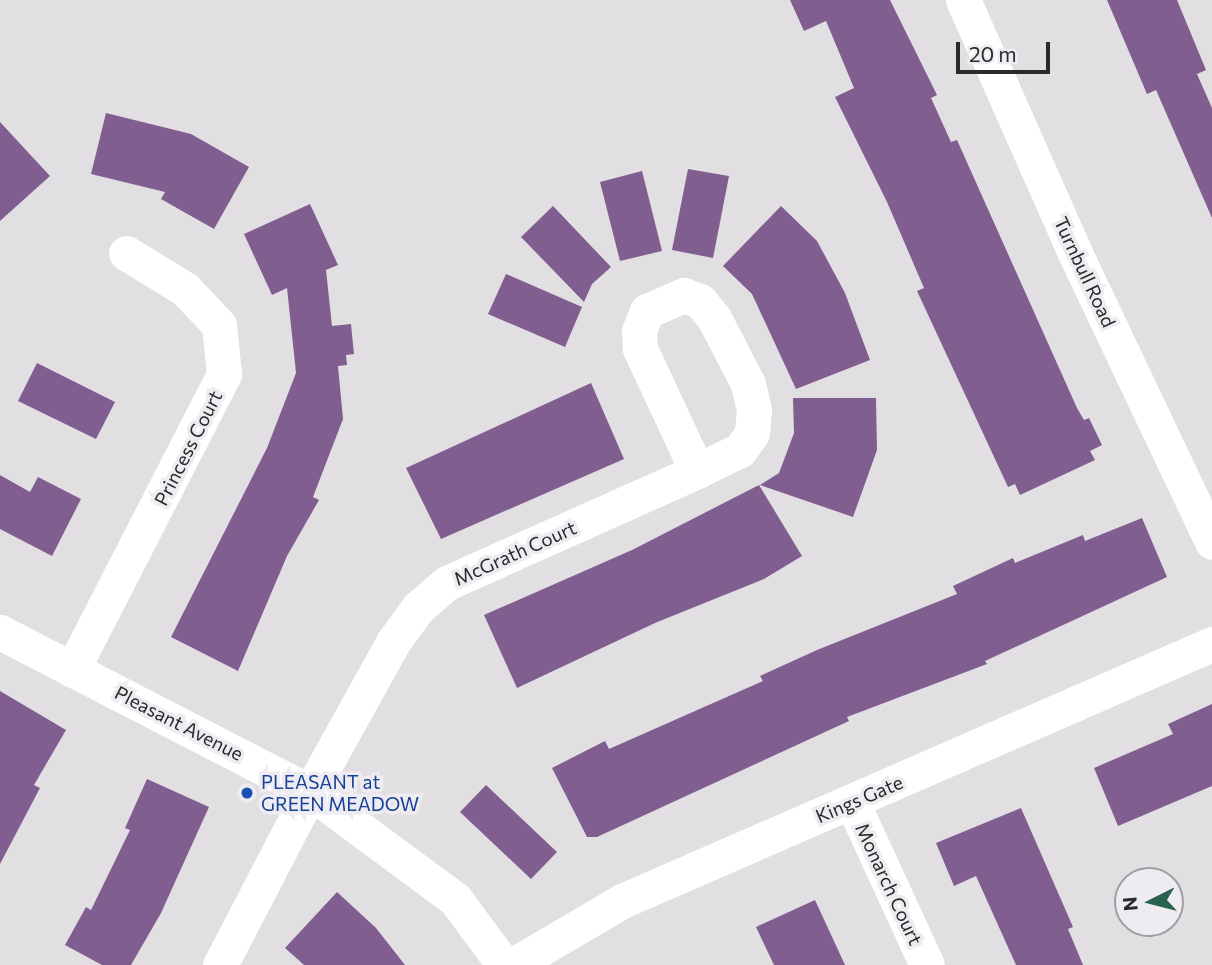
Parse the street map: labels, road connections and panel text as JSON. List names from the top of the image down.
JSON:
{
  "streets": {
    "street": [
      "Turnbull Road",
      "Princess Court",
      "McGrath Court",
      "Pleasant Avenue",
      "Kings Gate",
      "Monarch Court"
    ]
  },
  "crossings": [
    ["Princess Court", "Pleasant Avenue"],
    ["McGrath Court", "Pleasant Avenue"],
    ["Kings Gate", "Monarch Court"]
  ],
  "places": ["PLEASANT at GREEN MEADOW"],
  "scale_bar": "20 m",
  "north": "left"
}
